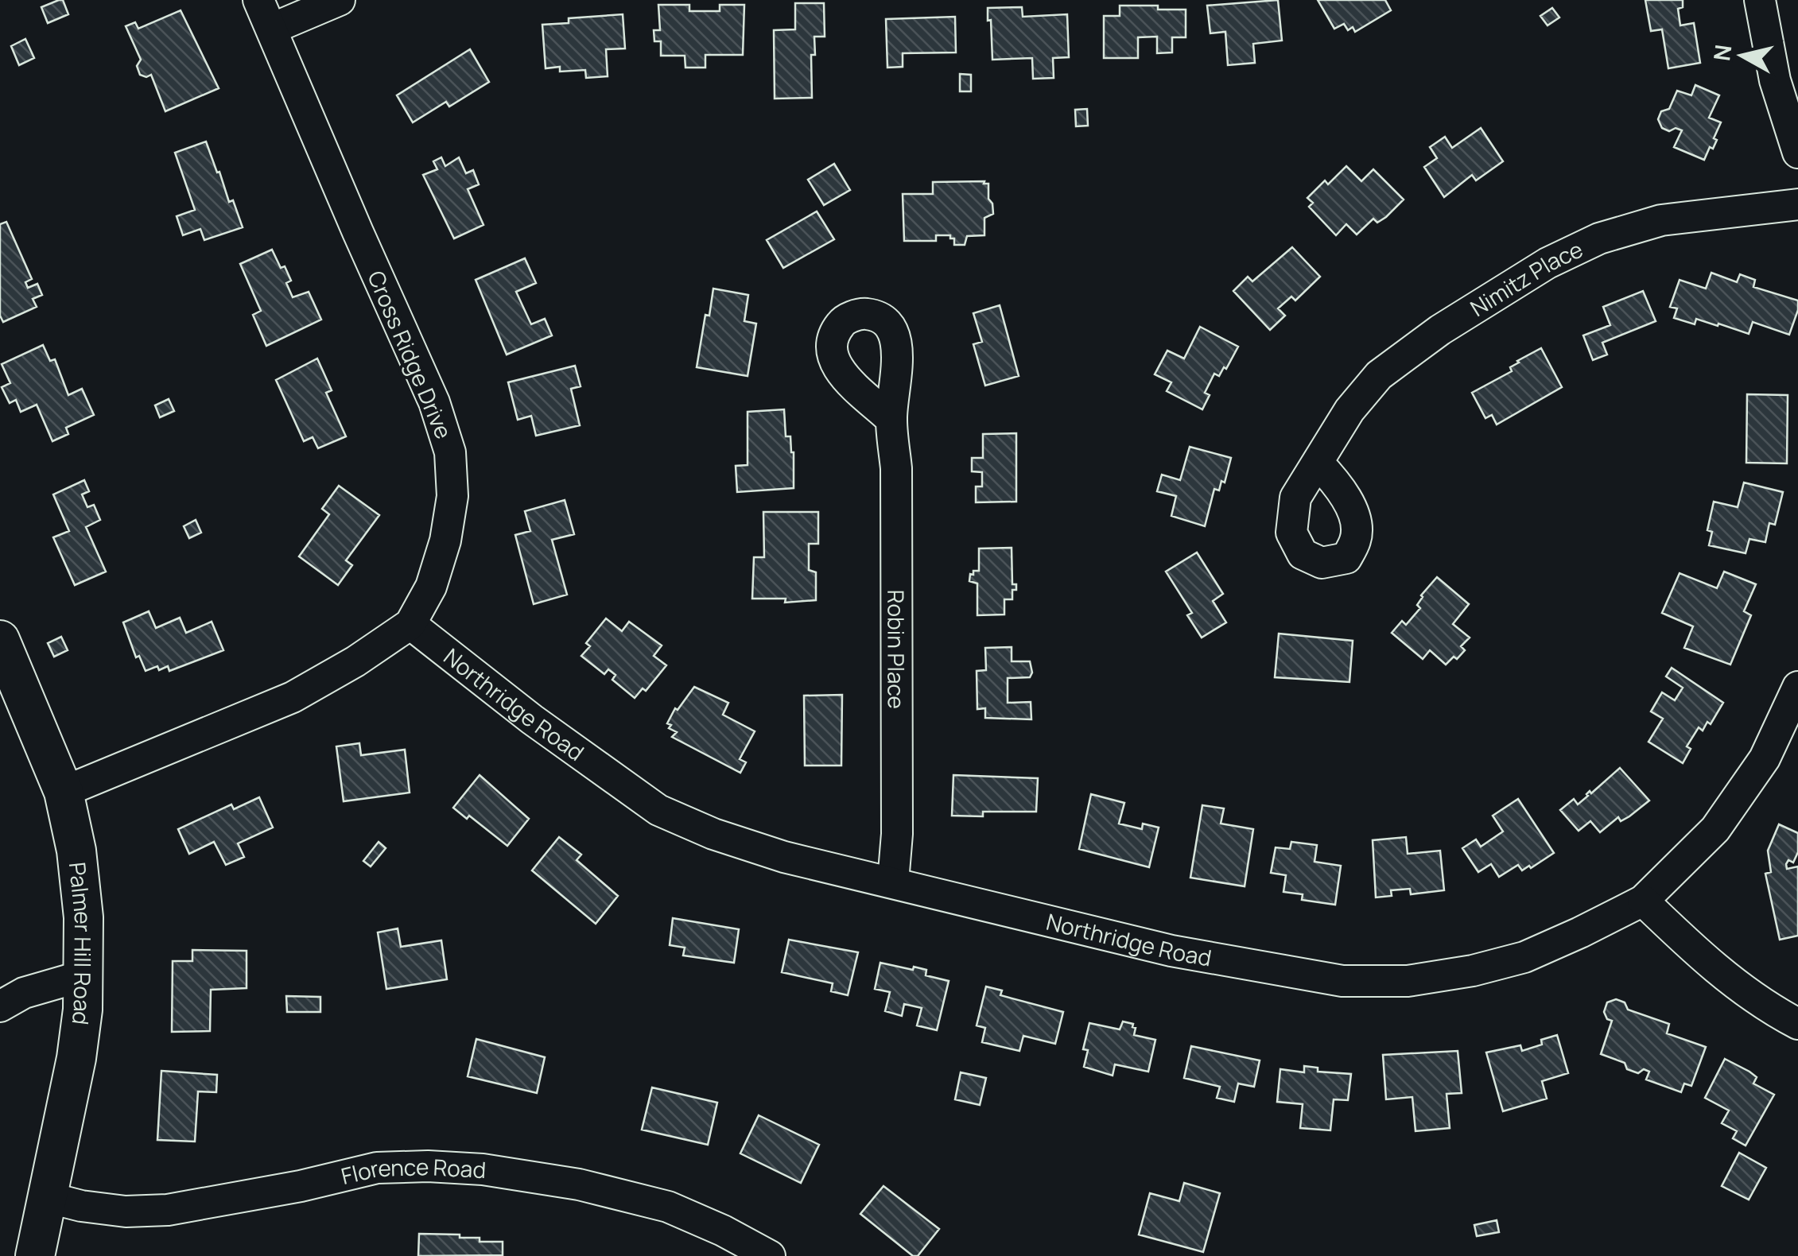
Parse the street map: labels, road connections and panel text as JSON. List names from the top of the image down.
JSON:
{
  "streets": {
    "main road": ["Palmer Hill Road"],
    "street": [
      "Nimitz Place",
      "Cross Ridge Drive",
      "Robin Place",
      "Northridge Road",
      "Florence Road"
    ]
  },
  "crossings": [
    ["Cross Ridge Drive", "Northridge Road"],
    ["Cross Ridge Drive", "Palmer Hill Road"],
    ["Robin Place", "Northridge Road"],
    ["Palmer Hill Road", "Florence Road"]
  ],
  "north": "left"
}
